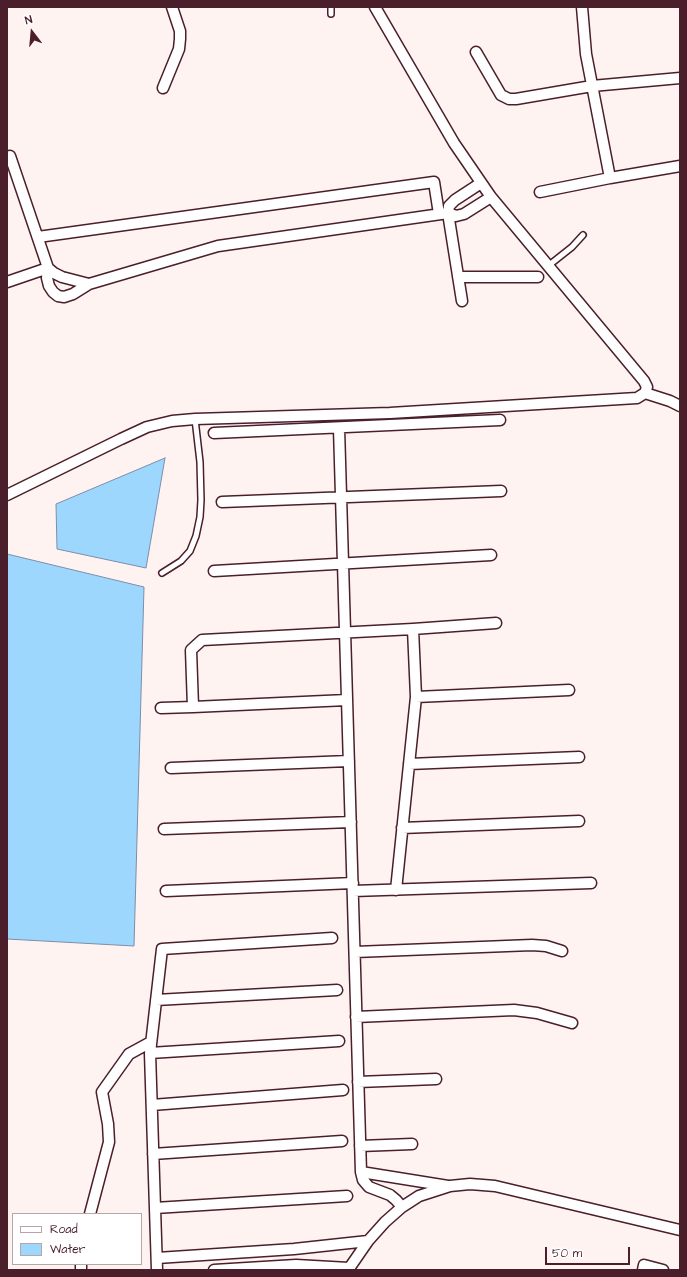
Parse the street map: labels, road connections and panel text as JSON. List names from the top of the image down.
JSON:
{
  "legend": ["Road", "Water"],
  "scale_bar": "50 m",
  "north": "top"
}
